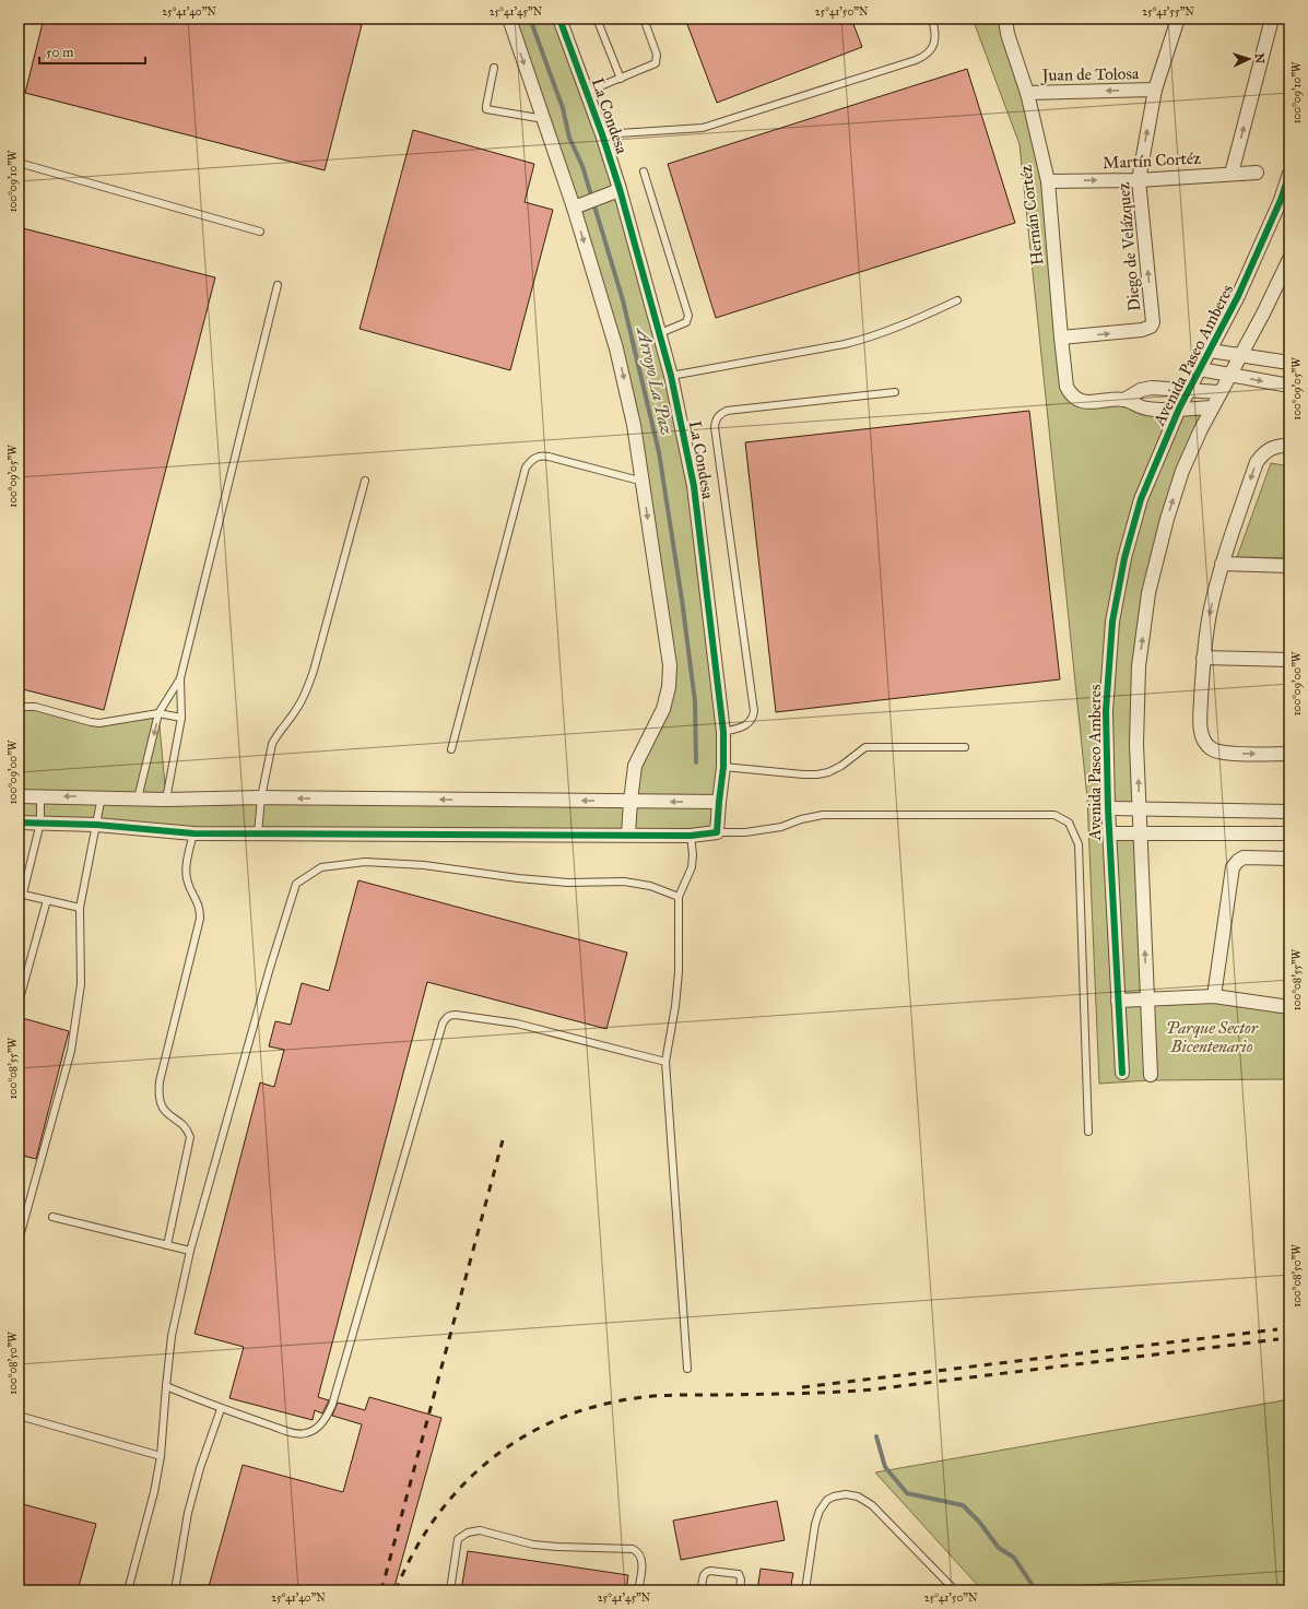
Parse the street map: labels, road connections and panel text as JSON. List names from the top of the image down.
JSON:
{
  "streets": {
    "street": [
      "Juan de Tolosa",
      "La Condesa",
      "Martín Cortéz",
      "Hernán Cortéz",
      "Diego de Velázquez",
      "Avenida Paseo Amberes"
    ]
  },
  "crossings": [
    ["Juan de Tolosa", "Hernán Cortéz"],
    ["Juan de Tolosa", "Diego de Velázquez"],
    ["Martín Cortéz", "Hernán Cortéz"],
    ["Martín Cortéz", "Diego de Velázquez"],
    ["Hernán Cortéz", "Diego de Velázquez"]
  ],
  "one_way": ["Juan de Tolosa", "Martín Cortéz"],
  "water": ["Arroyo La Paz"],
  "parks": ["Parque Sector Bicentenario"],
  "scale_bar": "50 m",
  "north": "right",
  "coordinates": [
    "25°41'40\"N",
    "25°41'45\"N",
    "25°41'50\"N",
    "25°41'55\"N",
    "100°09'10\"W",
    "100°09'05\"W",
    "100°09'00\"W",
    "100°08'55\"W",
    "100°08'50\"W"
  ]
}
